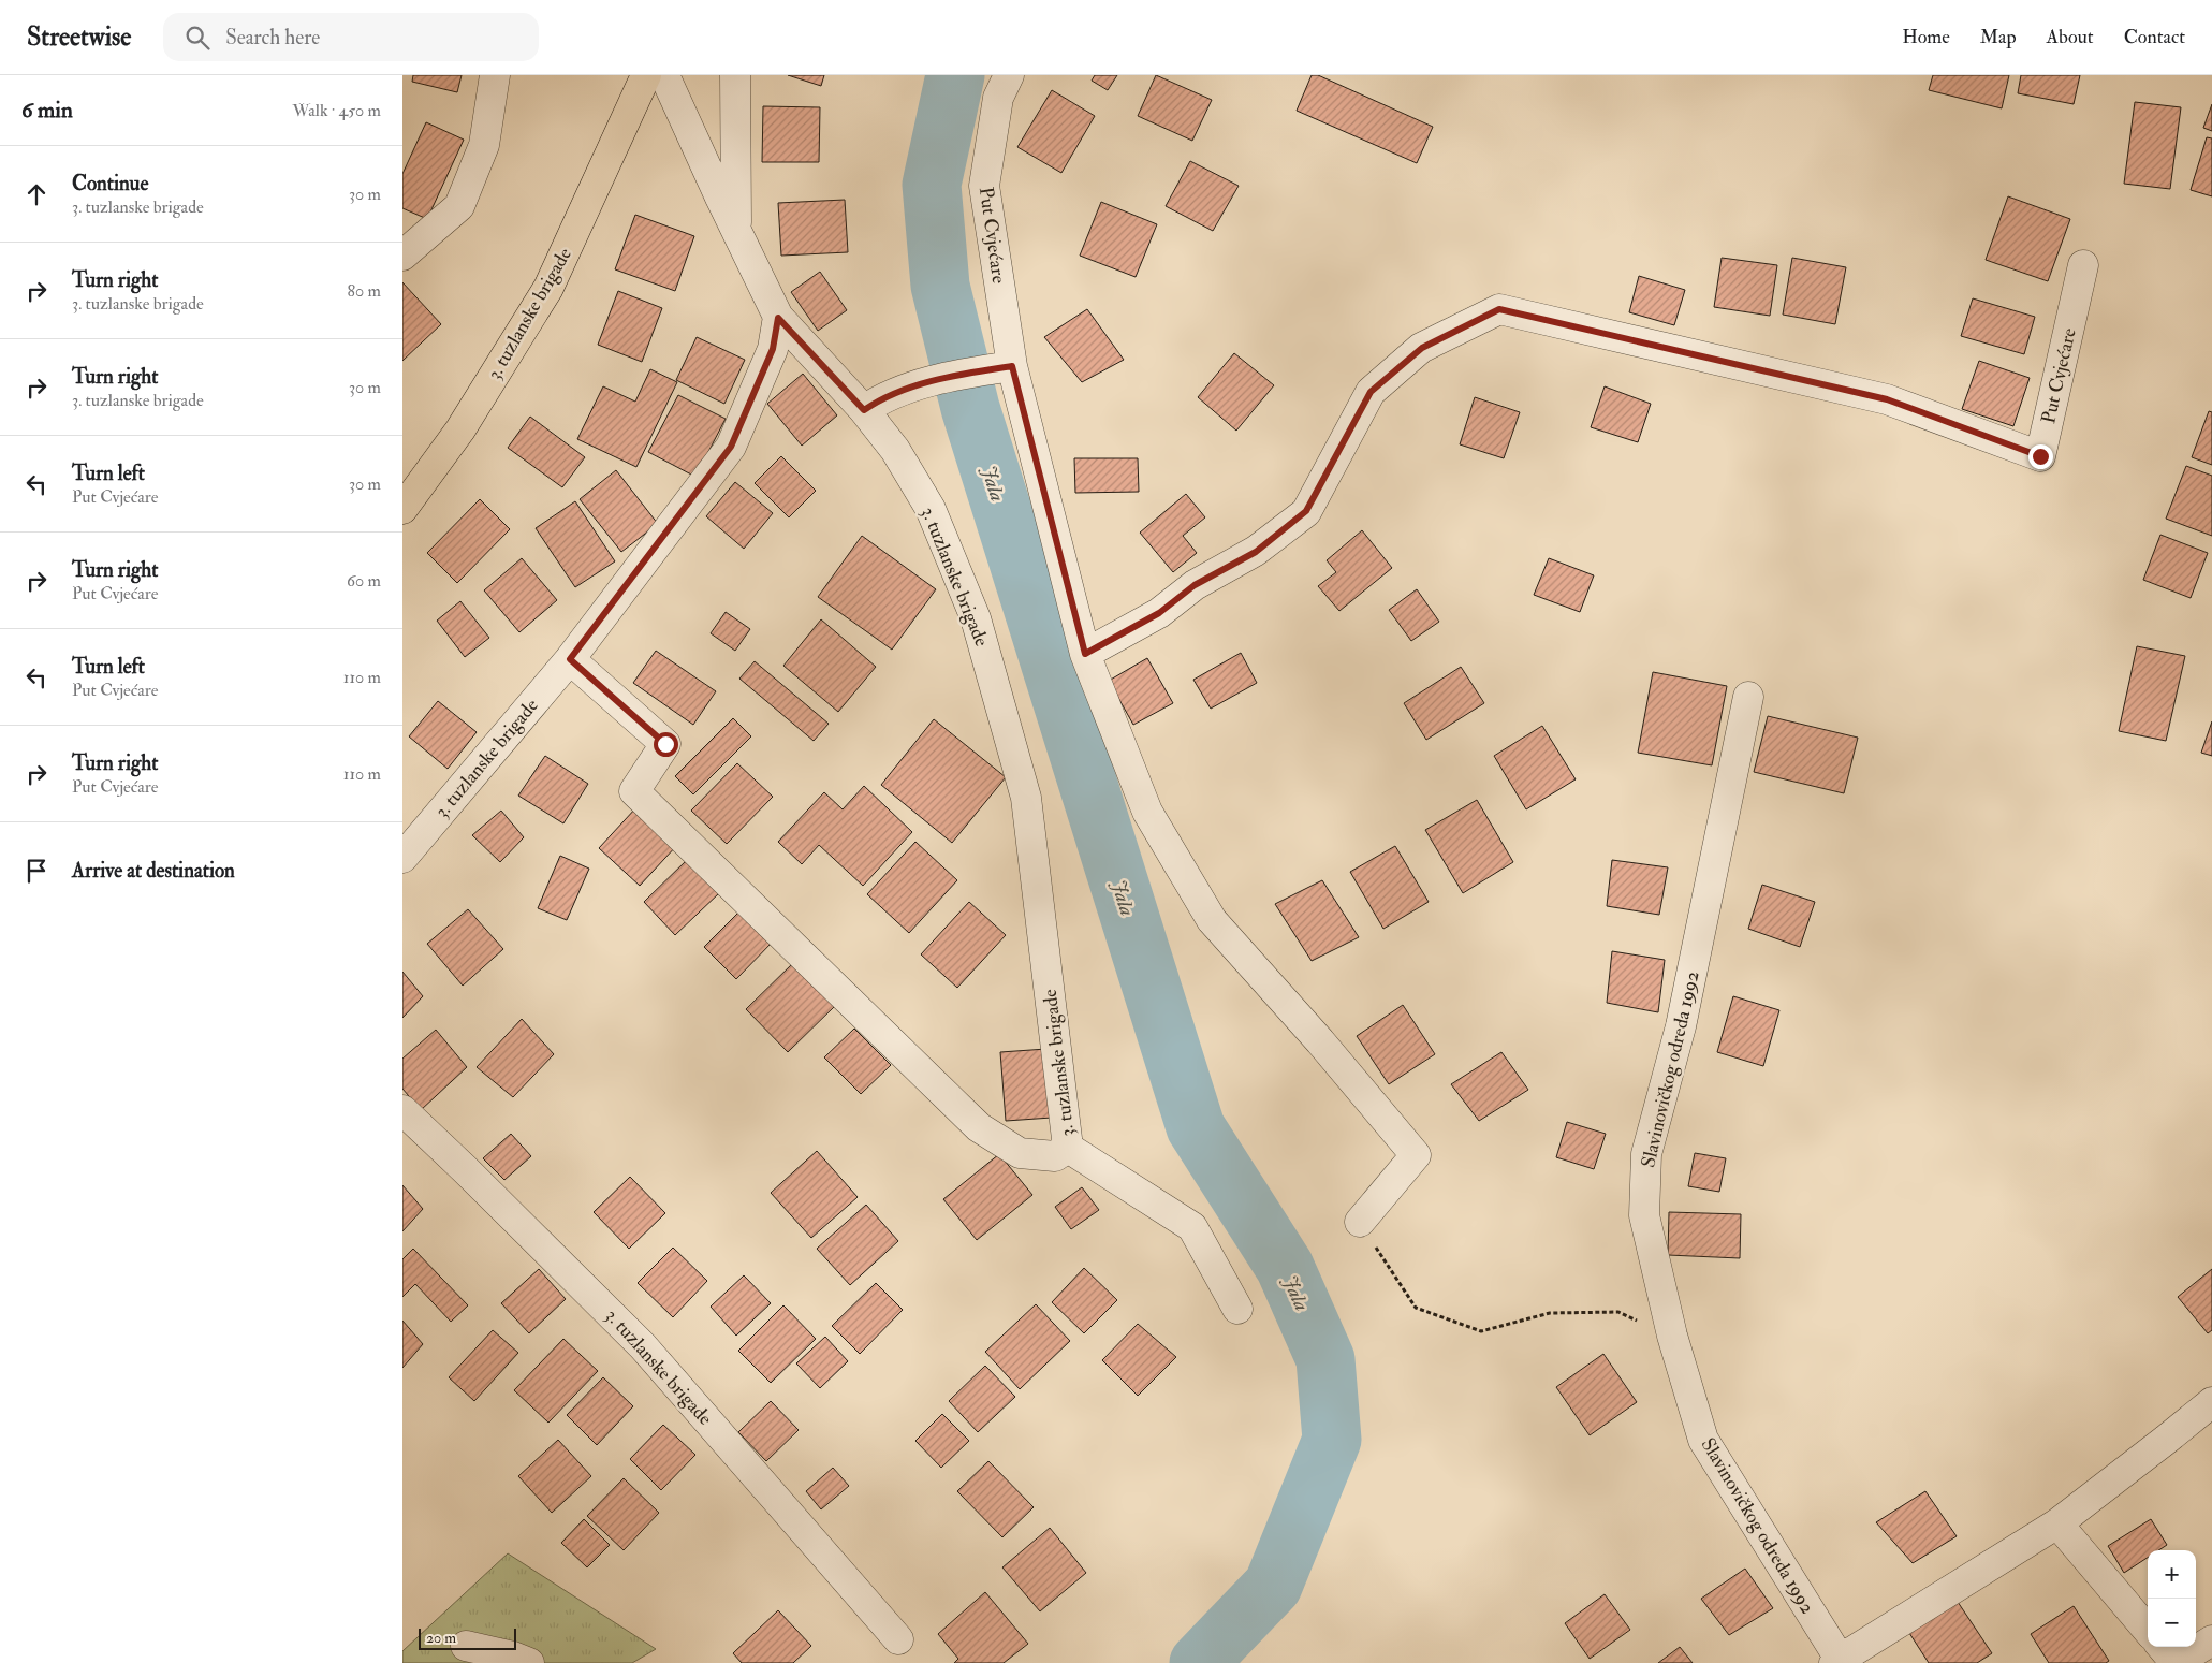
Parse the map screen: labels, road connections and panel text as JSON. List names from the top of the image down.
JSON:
{
  "streets": {
    "main road": ["3. tuzlanske brigade"],
    "street": ["Put Cvjećare", "Slavinovičkog odreda 1992"]
  },
  "water": ["Jala"],
  "scale_bar": "20 m",
  "page": {
    "header": "Streetwise",
    "search": "Search here",
    "nav": [
      "Home",
      "Map",
      "About",
      "Contact"
    ],
    "heading": ["6 min", "Walk · 450 m"],
    "list": [
      ["Continue", "3. tuzlanske brigade", "30 m"],
      ["Turn right", "3. tuzlanske brigade", "80 m"],
      ["Turn right", "3. tuzlanske brigade", "30 m"],
      ["Turn left", "Put Cvjećare", "30 m"],
      ["Turn right", "Put Cvjećare", "60 m"],
      ["Turn left", "Put Cvjećare", "110 m"],
      ["Turn right", "Put Cvjećare", "110 m"],
      "Arrive at destination"
    ],
    "map_buttons": ["+", "−"],
    "scale": "20 m"
  }
}
